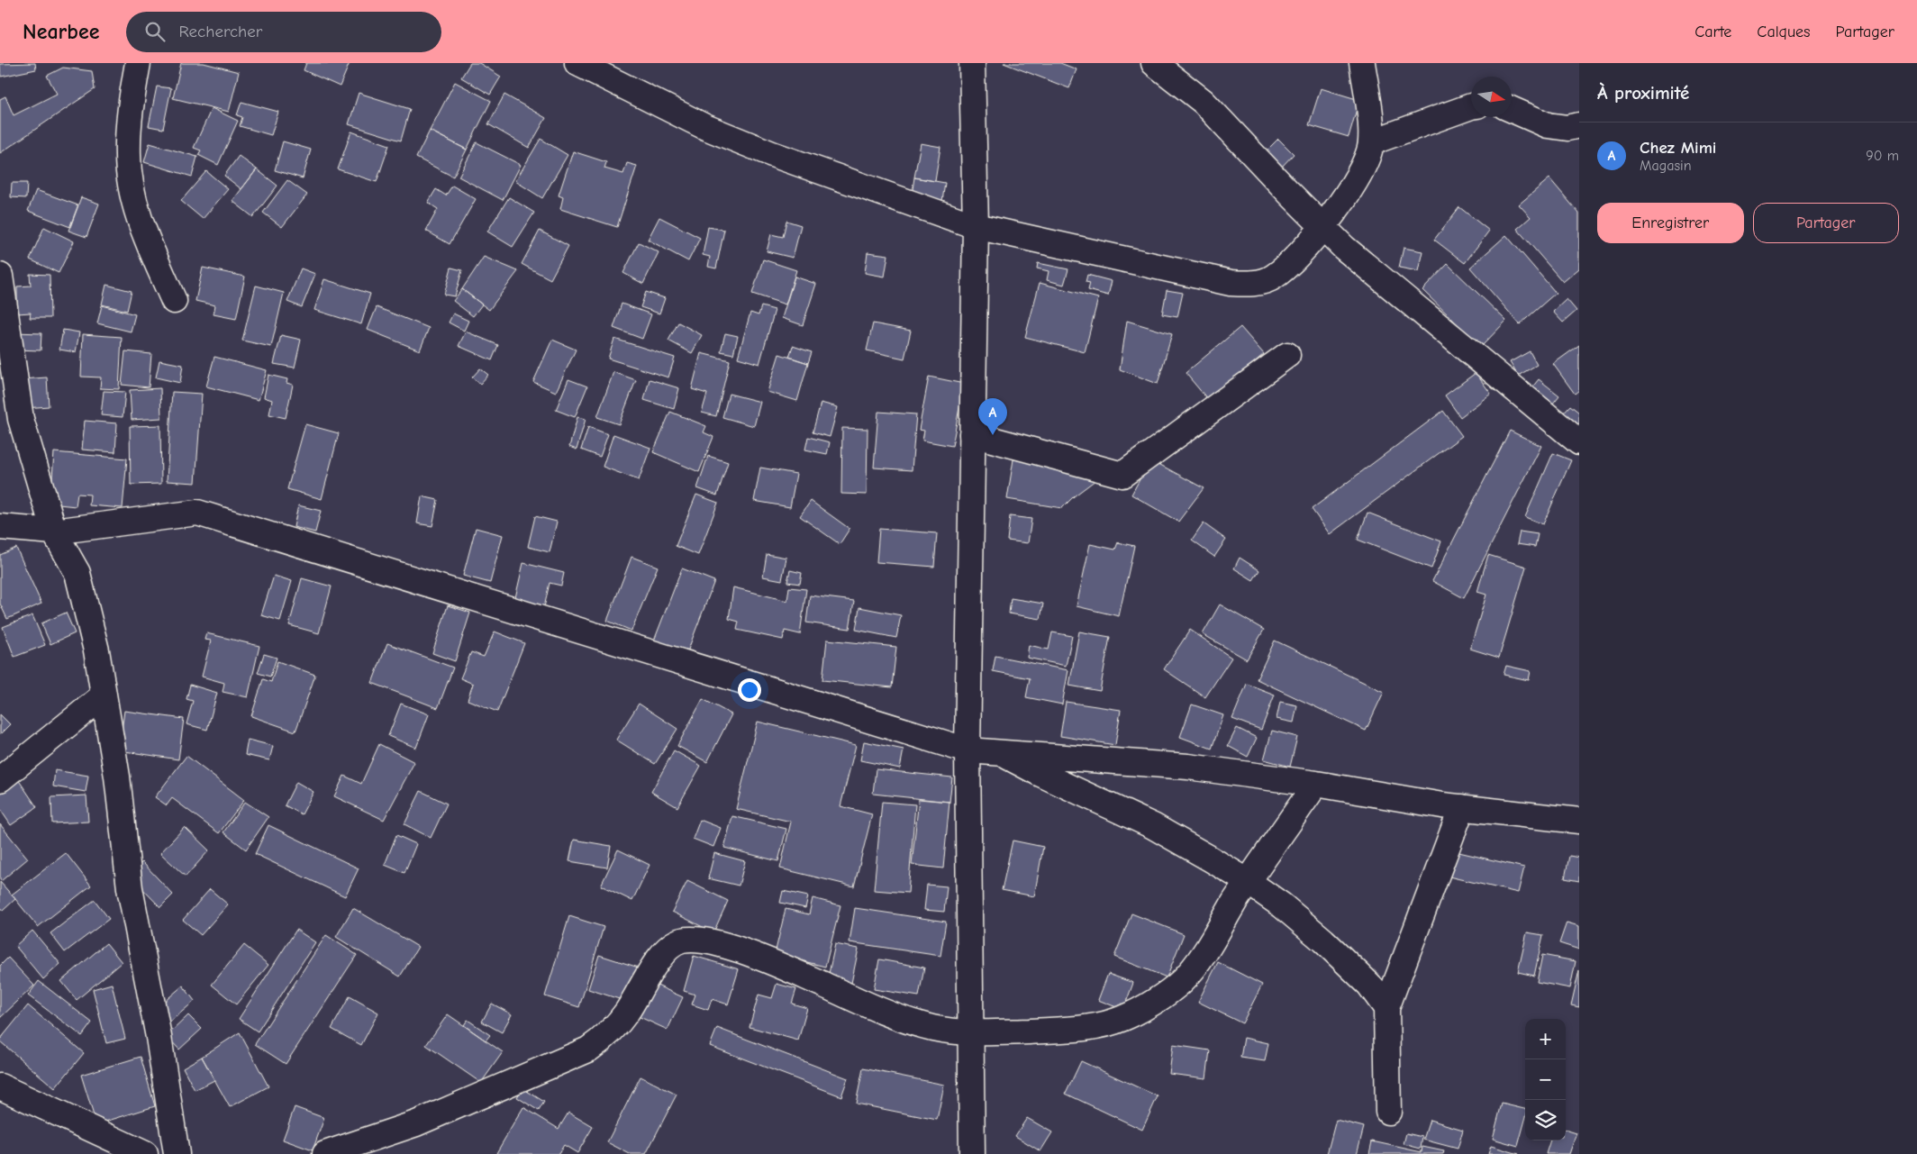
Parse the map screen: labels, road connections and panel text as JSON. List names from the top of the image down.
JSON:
{
  "north": "right",
  "page": {
    "header": "Nearbee",
    "search": "Rechercher",
    "nav": ["Carte", "Calques", "Partager"],
    "heading": "À proximité",
    "list": [
      {
        "mark": "A",
        "name": "Chez Mimi",
        "note": "Magasin",
        "value": "90 m"
      }
    ],
    "buttons": ["Enregistrer", "Partager"],
    "pins": "A",
    "map_buttons": ["+", "−"]
  }
}
